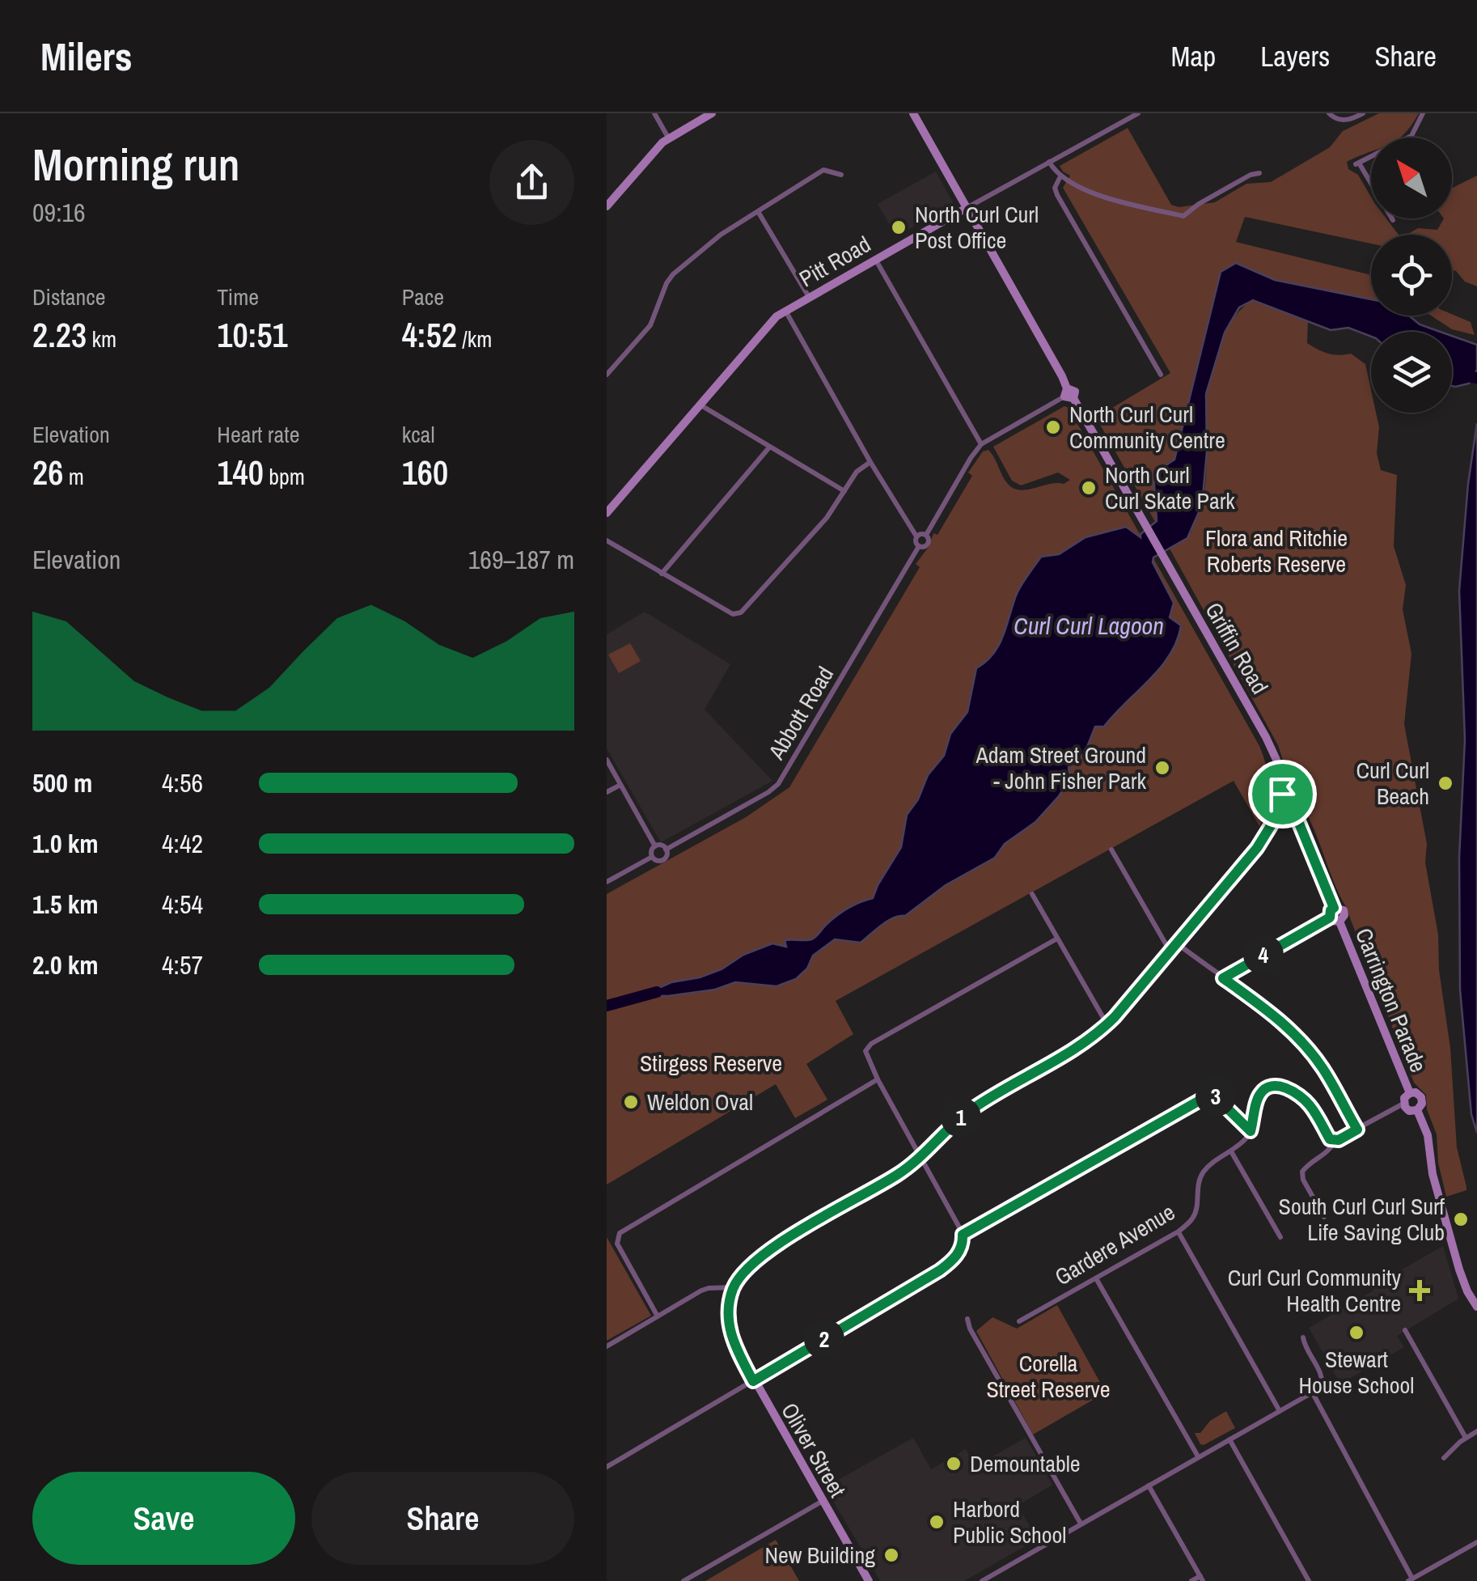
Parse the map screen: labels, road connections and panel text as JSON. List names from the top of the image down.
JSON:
{
  "streets": {
    "main road": [
      "Pitt Road",
      "Griffin Road",
      "Carrington Parade",
      "Oliver Street"
    ],
    "street": ["Abbott Road", "Gardere Avenue"]
  },
  "crossings": [
    ["Pitt Road", "Griffin Road"],
    ["Griffin Road", "Abbott Road"],
    ["Griffin Road", "Carrington Parade"]
  ],
  "water": ["Curl Curl Lagoon"],
  "parks": ["Flora and Ritchie Roberts Reserve", "Stirgess Reserve", "Corella Street Reserve"],
  "places": {
    "other": [
      "North Curl Curl Post Office",
      "North Curl Curl Community Centre",
      "North Curl Curl Skate Park",
      "Adam Street Ground - John Fisher Park",
      "Curl Curl Beach",
      "Weldon Oval",
      "South Curl Curl Surf Life Saving Club",
      "Stewart House School",
      "Demountable",
      "Harbord Public School",
      "New Building"
    ],
    "health": ["Curl Curl Community Health Centre"]
  },
  "north": "top left",
  "page": {
    "header": "Milers",
    "nav": ["Map", "Layers", "Share"],
    "heading": ["Morning run", "09:16"],
    "stats": [
      ["Distance", "2.23 km"],
      ["Time", "10:51"],
      ["Pace", "4:52 /km"],
      ["Elevation", "26 m"],
      ["Heart rate", "140 bpm"],
      ["kcal", "160"]
    ],
    "chart": ["Elevation", "169–187 m"],
    "list": [
      {
        "name": "500 m",
        "note": "4:56"
      },
      {
        "name": "1.0 km",
        "note": "4:42"
      },
      {
        "name": "1.5 km",
        "note": "4:54"
      },
      {
        "name": "2.0 km",
        "note": "4:57"
      }
    ],
    "pins": [
      "4",
      "3",
      "1",
      "2"
    ],
    "buttons": ["Save", "Share"]
  }
}
